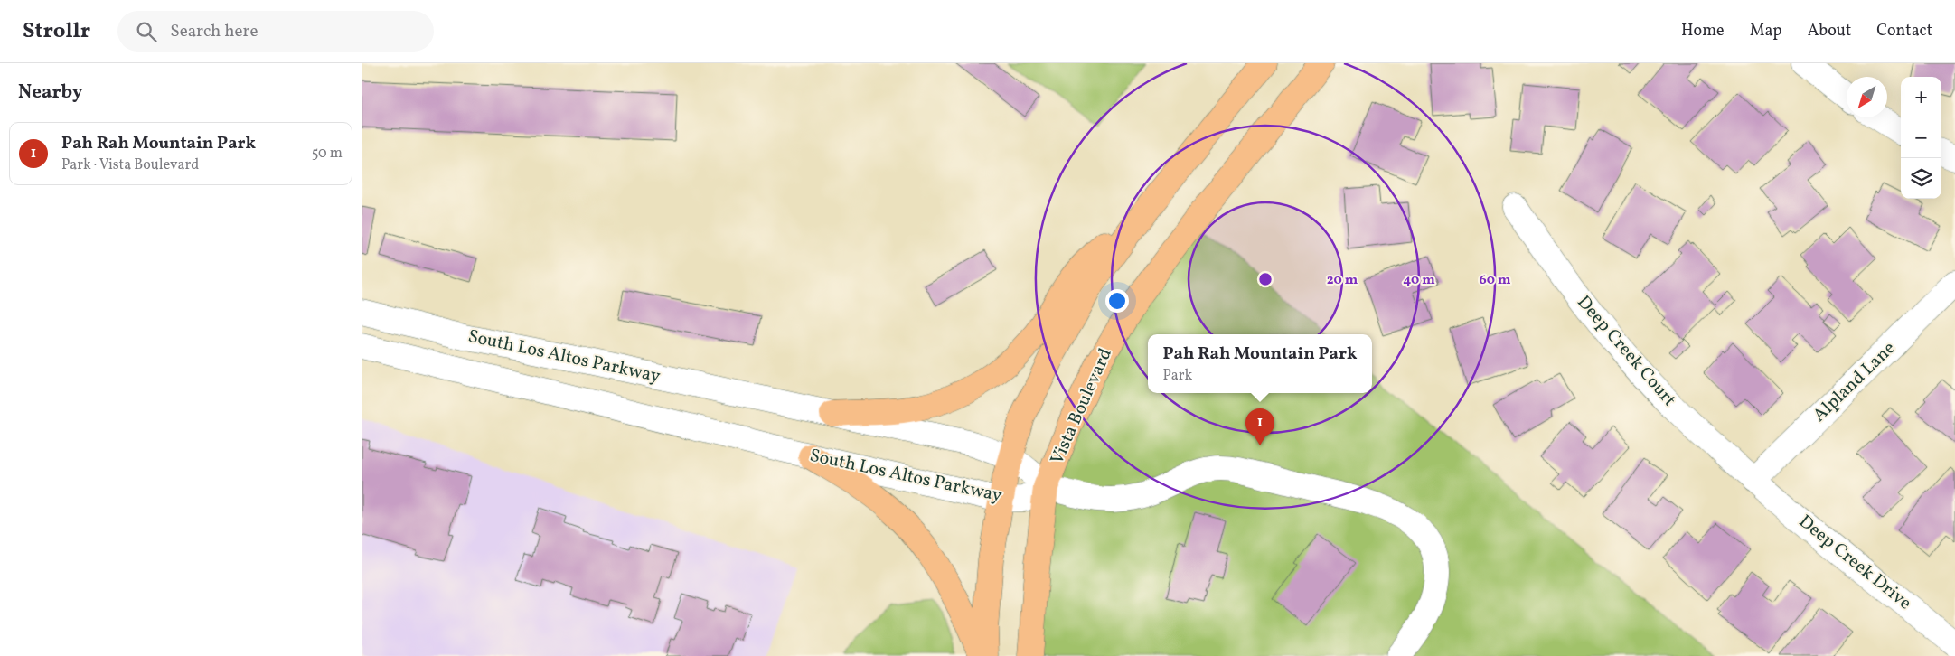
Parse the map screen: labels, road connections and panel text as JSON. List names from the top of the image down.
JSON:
{
  "streets": {
    "main road": ["Vista Boulevard"],
    "street": [
      "Deep Creek Court",
      "South Los Altos Parkway",
      "Alpland Lane",
      "Deep Creek Drive"
    ]
  },
  "crossings": [
    ["Deep Creek Court", "Alpland Lane"],
    ["Deep Creek Court", "Deep Creek Drive"],
    ["South Los Altos Parkway", "Vista Boulevard"],
    ["Alpland Lane", "Deep Creek Drive"]
  ],
  "north": "bottom left",
  "page": {
    "header": "Strollr",
    "search": "Search here",
    "nav": [
      "Home",
      "Map",
      "About",
      "Contact"
    ],
    "heading": "Nearby",
    "map_buttons": ["+", "−"],
    "list": [
      {
        "mark": "1",
        "name": "Pah Rah Mountain Park",
        "note": "Park · Vista Boulevard",
        "value": "50 m"
      }
    ],
    "popup": ["Pah Rah Mountain Park", "Park"],
    "pins": "1"
  },
  "rings": ["20 m", "40 m", "60 m"]
}
